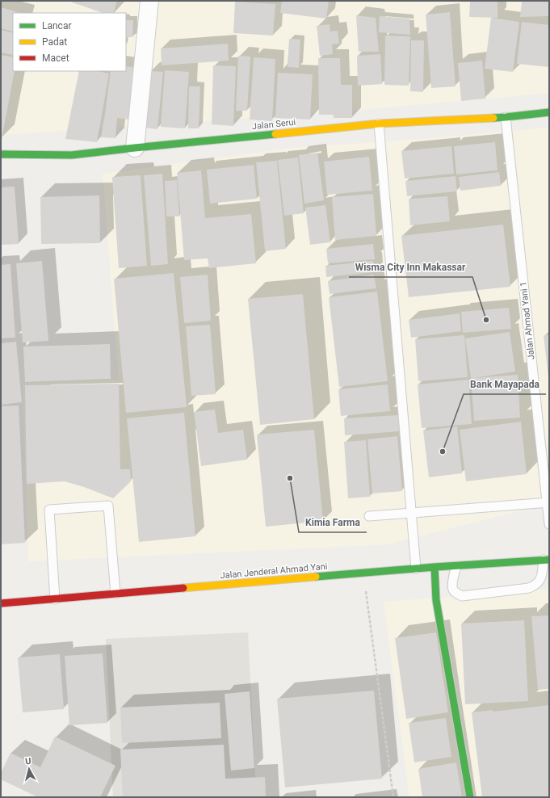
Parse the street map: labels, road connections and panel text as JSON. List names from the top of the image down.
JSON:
{
  "streets": {
    "main road": ["Jalan Serui", "Jalan Jenderal Ahmad Yani"],
    "lane": ["Jalan Ahmad Yani 1"]
  },
  "crossings": [
    ["Jalan Serui", "Jalan Ahmad Yani 1"]
  ],
  "places": ["Wisma City Inn Makassar", "Bank Mayapada", "Kimia Farma"],
  "legend": ["Lancar", "Padat", "Macet"],
  "north": "top"
}
